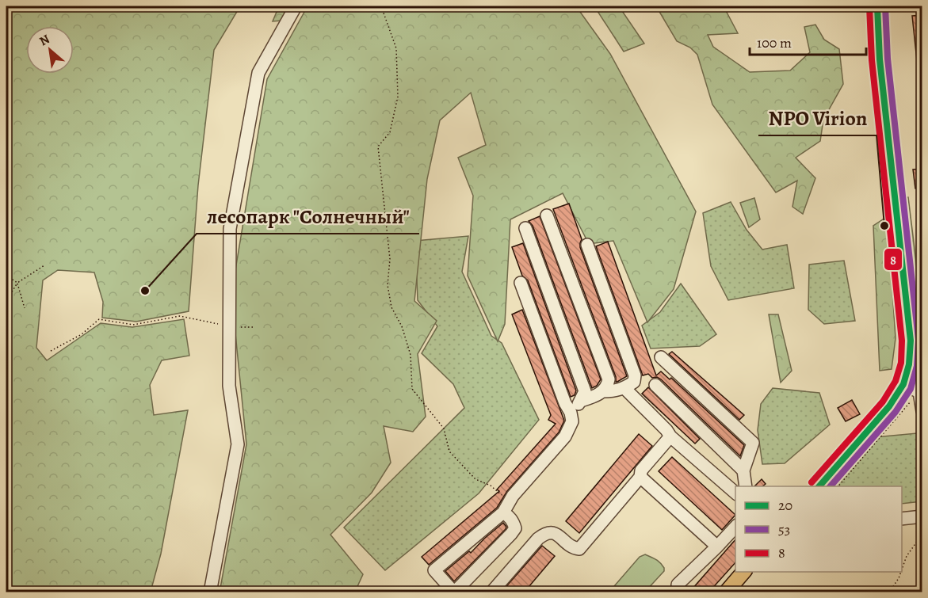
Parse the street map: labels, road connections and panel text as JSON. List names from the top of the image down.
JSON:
{
  "places": ["NPO Virion", "лесопарк \"Солнечный\""],
  "lines": ["transit line 20", "transit line 53", "transit line 8"],
  "legend": ["20", "53", "8"],
  "scale_bar": "100 m",
  "north": "top left"
}
